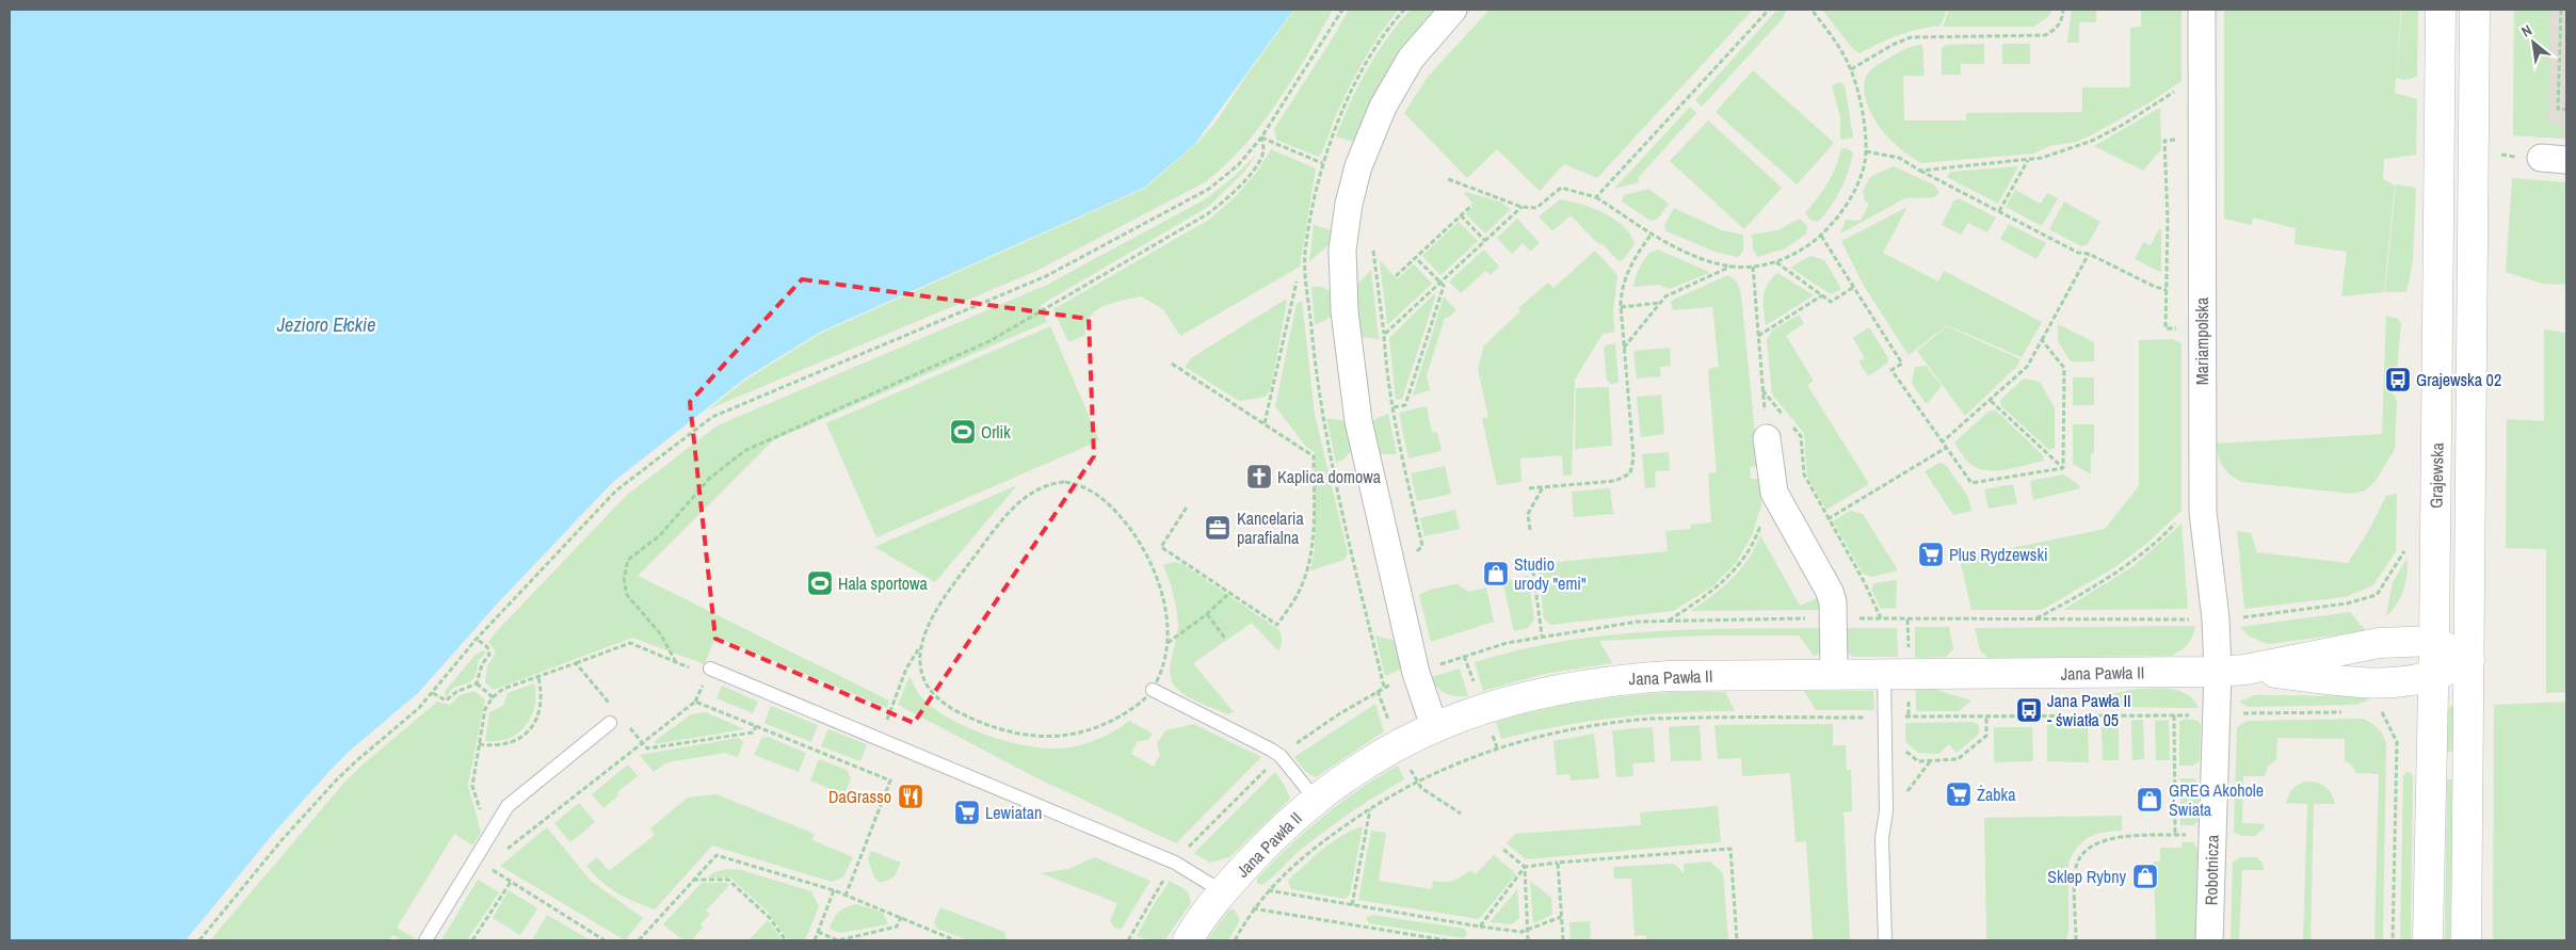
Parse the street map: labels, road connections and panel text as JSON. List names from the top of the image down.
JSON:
{
  "streets": {
    "main road": ["Grajewska", "Jana Pawła II"],
    "street": ["Mariampolska", "Robotnicza"]
  },
  "crossings": [
    ["Mariampolska", "Jana Pawła II"],
    ["Mariampolska", "Robotnicza"],
    ["Grajewska", "Jana Pawła II"],
    ["Jana Pawła II", "Robotnicza"]
  ],
  "water": ["Jezioro Ełckie"],
  "places": {
    "bus stop": ["Grajewska 02", "Jana Pawła II - światła 05"],
    "sports": ["Orlik", "Hala sportowa"],
    "church": ["Kaplica domowa"],
    "office": ["Kancelaria parafialna"],
    "supermarket": ["Plus Rydzewski", "Żabka", "Lewiatan"],
    "shop": ["Studio urody \"emi\"", "GREG Akohole Świata", "Sklep Rybny"],
    "restaurant": ["DaGrasso"]
  },
  "north": "top left"
}
